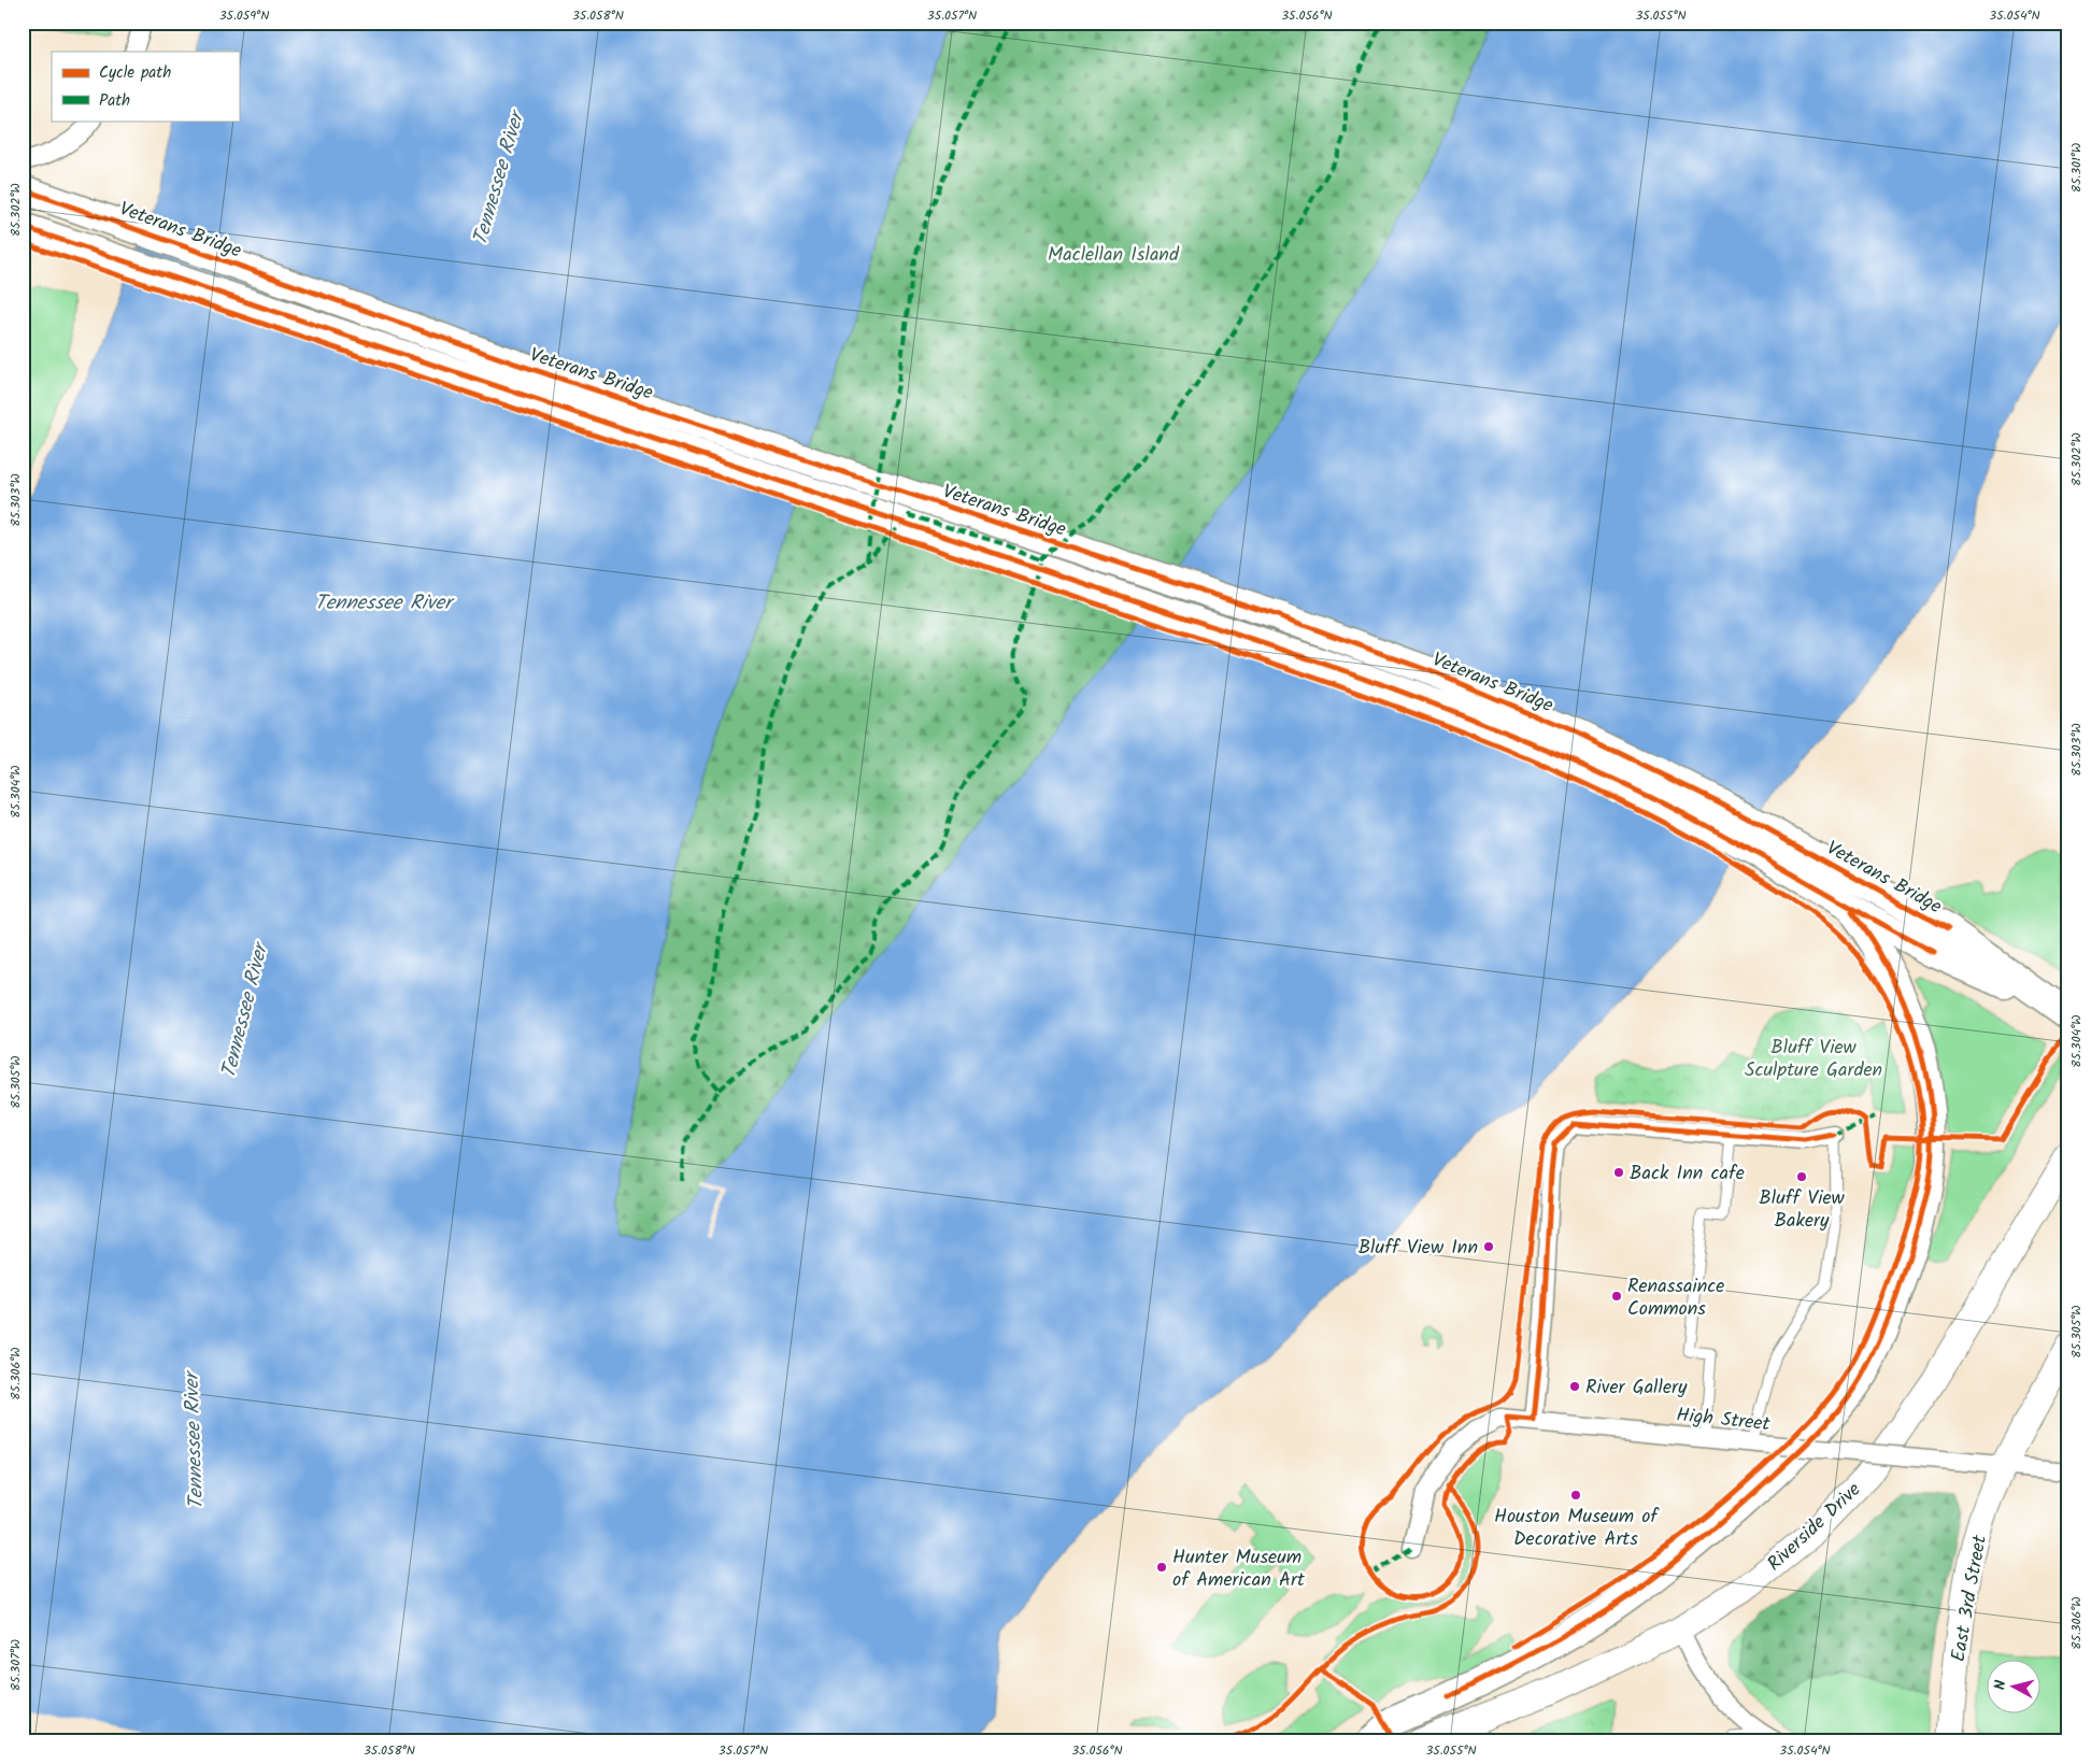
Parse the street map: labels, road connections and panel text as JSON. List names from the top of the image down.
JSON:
{
  "streets": {
    "main road": ["Veterans Bridge", "Riverside Drive", "East 3rd Street"],
    "street": ["High Street"]
  },
  "crossings": [
    ["High Street", "East 3rd Street"]
  ],
  "water": ["Tennessee River"],
  "parks": ["Maclellan Island", "Bluff View Sculpture Garden"],
  "places": [
    "Back Inn cafe",
    "Bluff View Bakery",
    "Bluff View Inn",
    "Renassaince Commons",
    "River Gallery",
    "Houston Museum of Decorative Arts",
    "Hunter Museum of American Art"
  ],
  "legend": ["Cycle path", "Path"],
  "north": "left",
  "coordinates": [
    "35.059°N",
    "35.058°N",
    "35.057°N",
    "35.056°N",
    "35.055°N",
    "35.054°N",
    "85.301°W",
    "85.302°W",
    "85.303°W",
    "85.304°W",
    "85.305°W",
    "85.306°W",
    "85.307°W"
  ]
}
